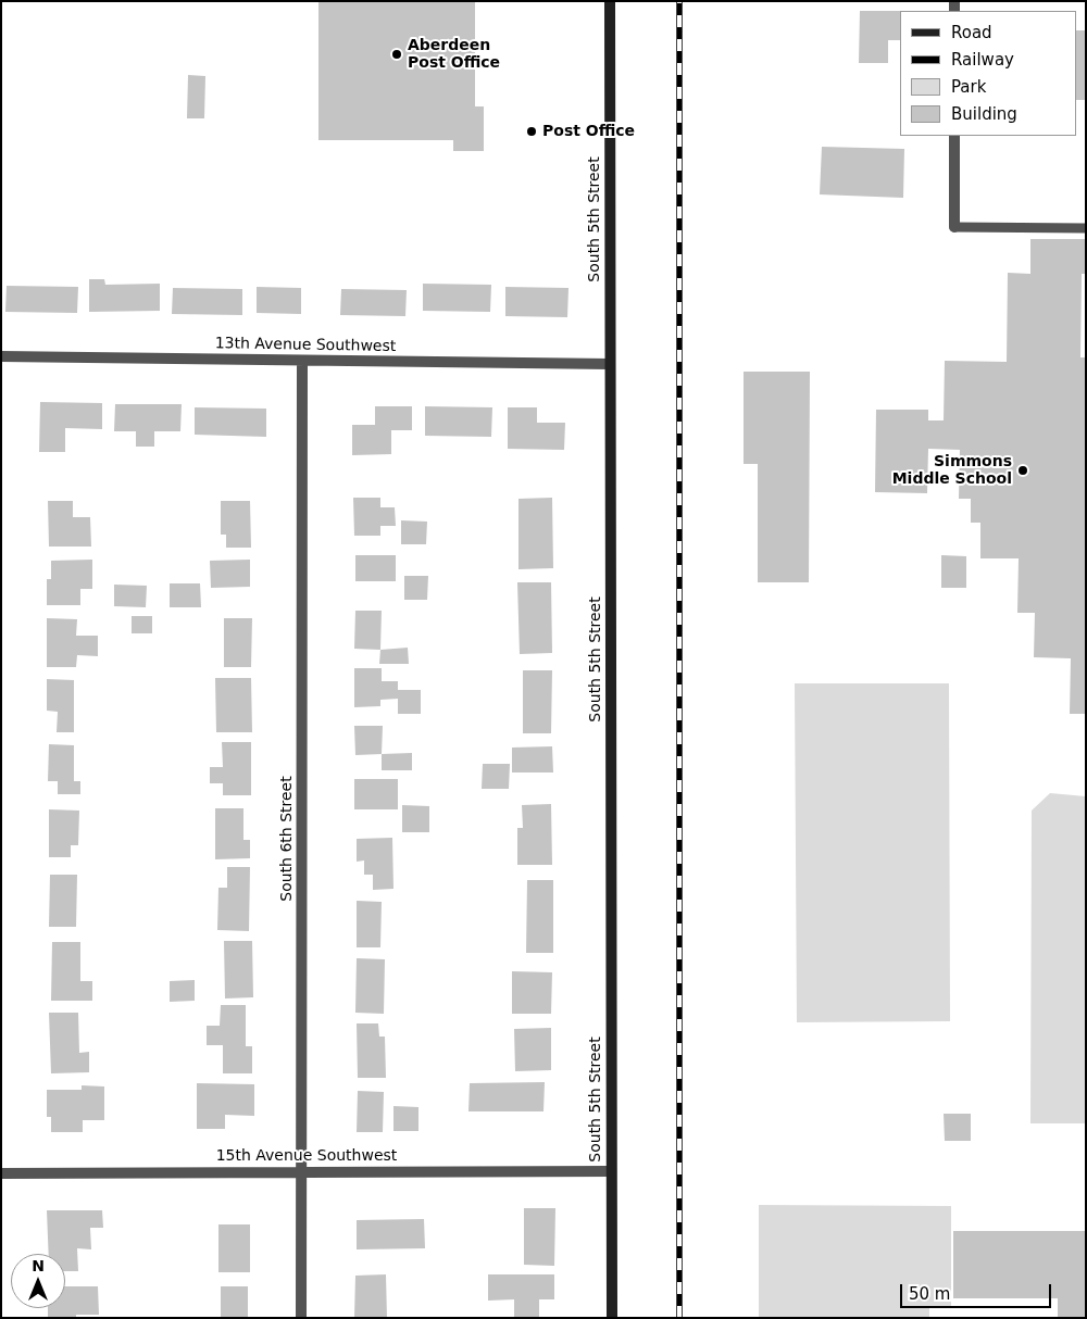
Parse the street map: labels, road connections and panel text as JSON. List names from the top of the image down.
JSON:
{
  "streets": {
    "main road": ["South 5th Street"],
    "street": ["13th Avenue Southwest", "South 6th Street", "15th Avenue Southwest"]
  },
  "crossings": [
    ["South 5th Street", "13th Avenue Southwest"],
    ["South 5th Street", "15th Avenue Southwest"],
    ["13th Avenue Southwest", "South 6th Street"],
    ["South 6th Street", "15th Avenue Southwest"]
  ],
  "places": ["Aberdeen Post Office", "Post Office", "Simmons Middle School"],
  "legend": [
    "Road",
    "Railway",
    "Park",
    "Building"
  ],
  "scale_bar": "50 m",
  "north": "top"
}
